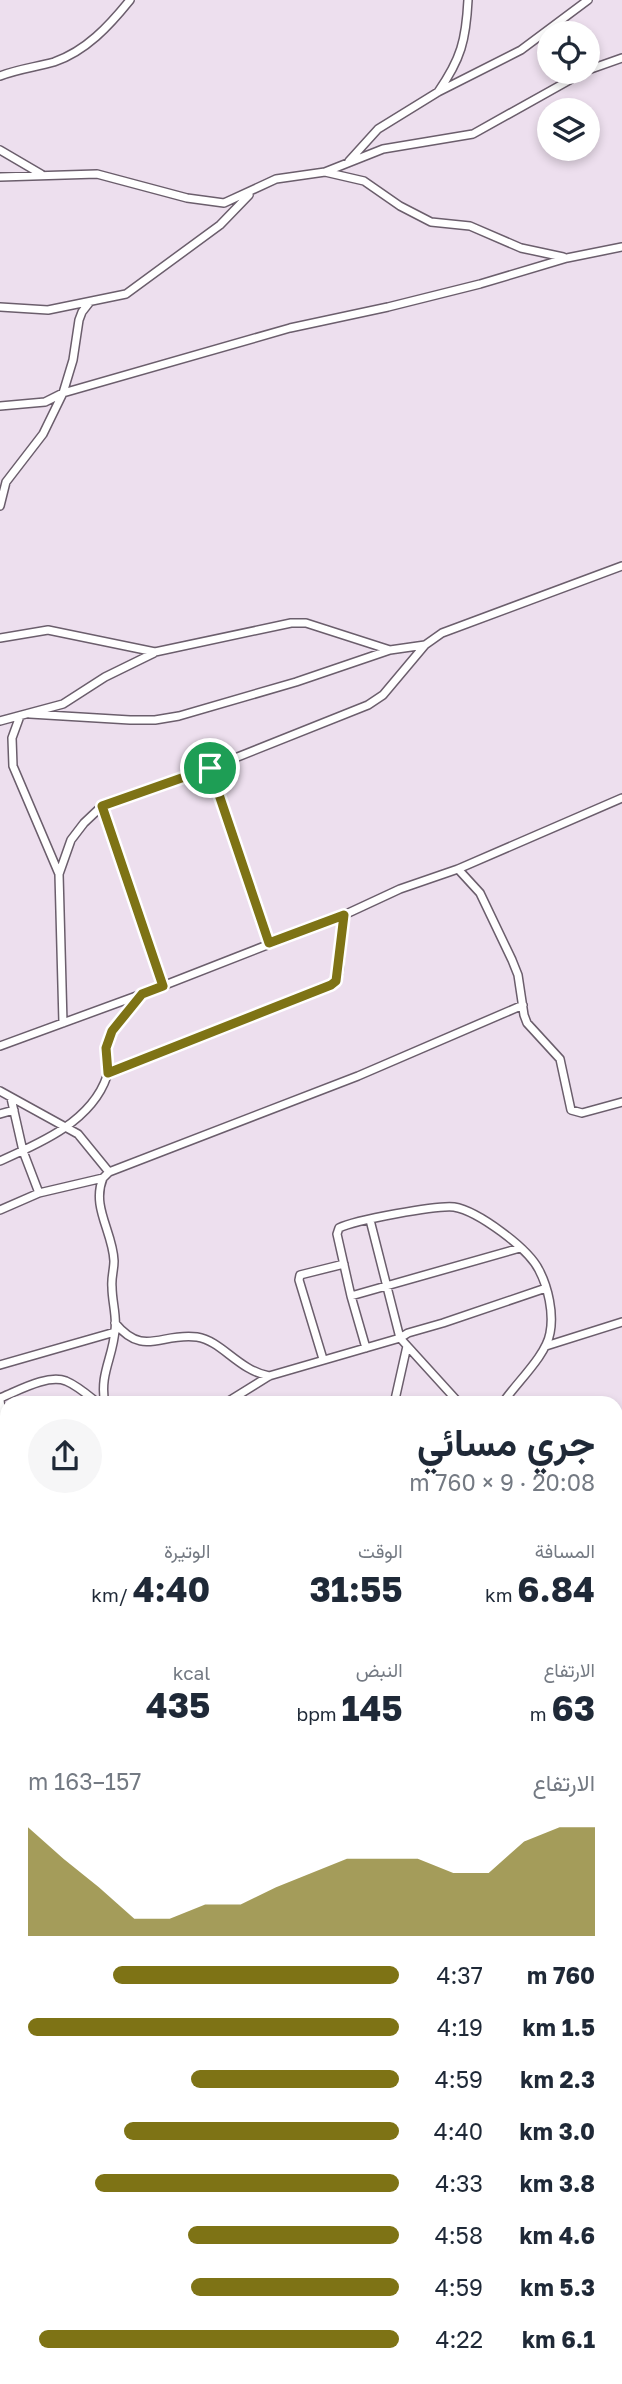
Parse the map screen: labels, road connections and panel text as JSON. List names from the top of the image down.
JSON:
{
  "page": {
    "heading": ["جري مسائي", "20:08 · 9 × 760 m"],
    "stats": [
      ["المسافة", "6.84 km"],
      ["الوقت", "31:55"],
      ["الوتيرة", "4:40 /km"],
      ["الارتفاع", "63 m"],
      ["النبض", "145 bpm"],
      ["kcal", "435"]
    ],
    "chart": ["الارتفاع", "157–163 m"],
    "list": [
      {
        "name": "760 m",
        "note": "4:37"
      },
      {
        "name": "1.5 km",
        "note": "4:19"
      },
      {
        "name": "2.3 km",
        "note": "4:59"
      },
      {
        "name": "3.0 km",
        "note": "4:40"
      },
      {
        "name": "3.8 km",
        "note": "4:33"
      },
      {
        "name": "4.6 km",
        "note": "4:58"
      },
      {
        "name": "5.3 km",
        "note": "4:59"
      },
      {
        "name": "6.1 km",
        "note": "4:22"
      }
    ]
  }
}
